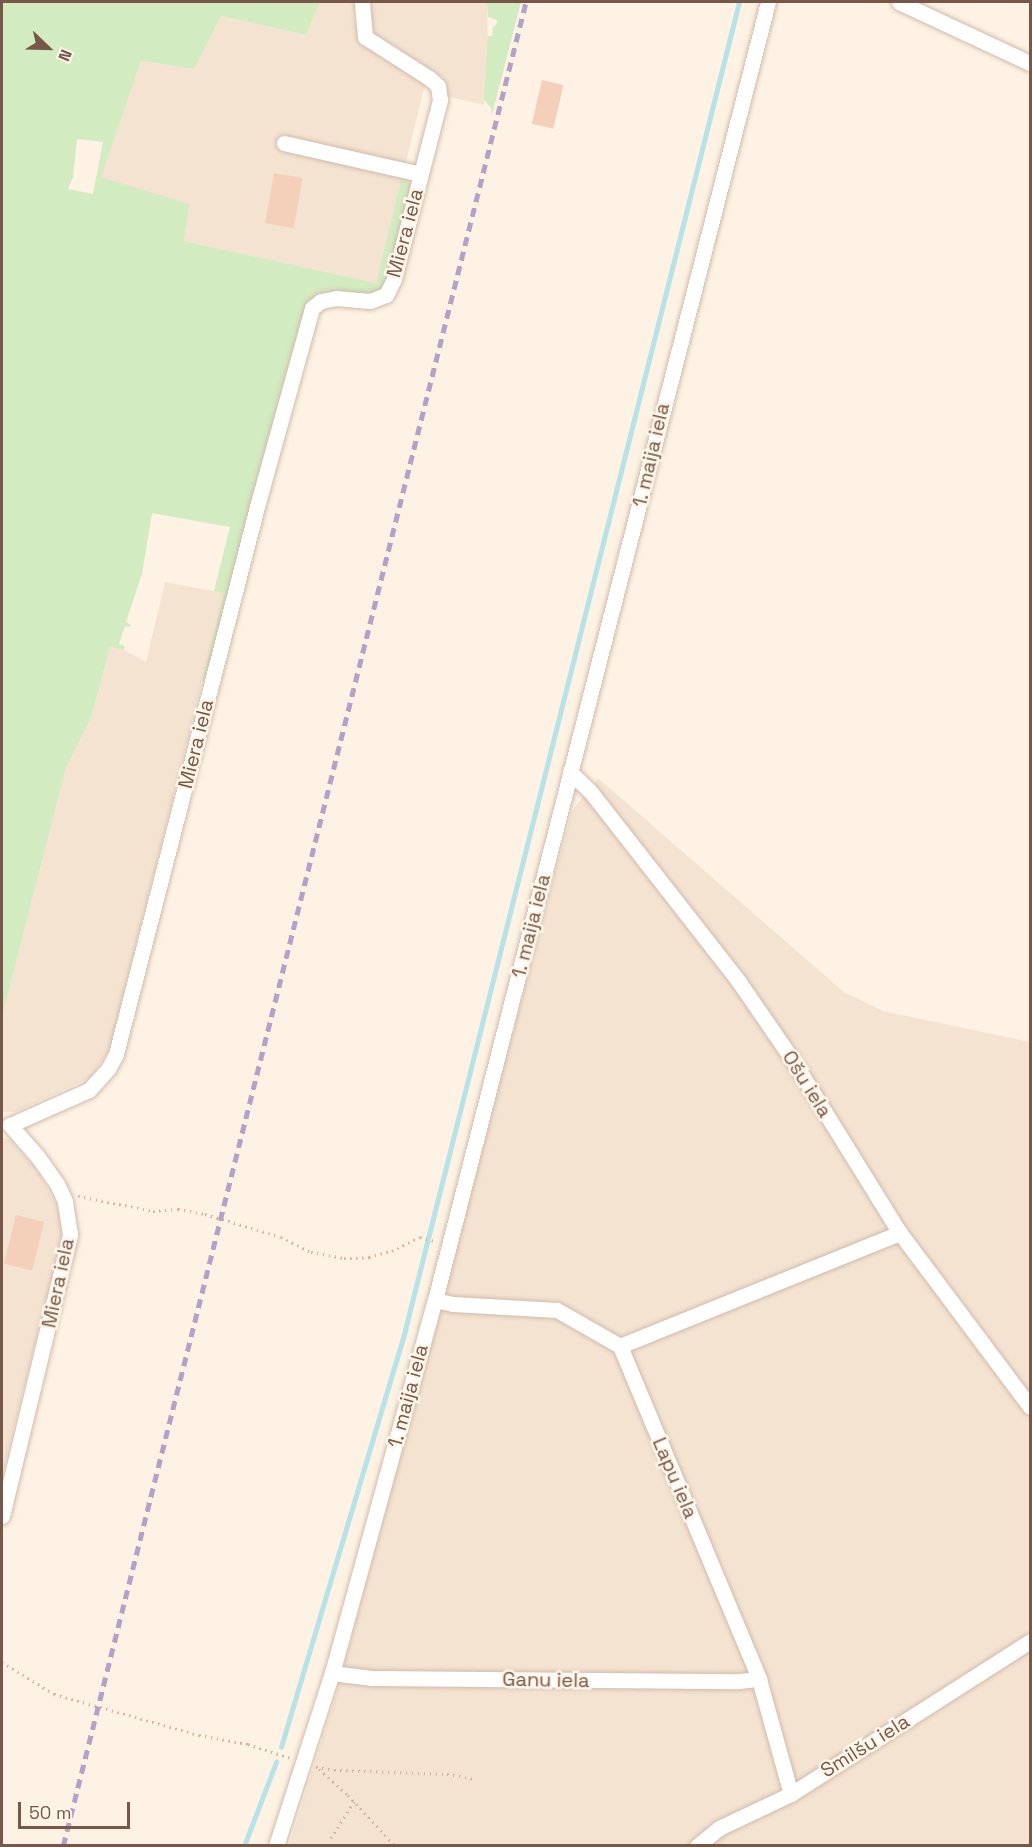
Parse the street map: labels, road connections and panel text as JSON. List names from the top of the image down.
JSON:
{
  "streets": {
    "street": [
      "Miera iela",
      "1. maija iela",
      "Ošu iela",
      "Lapu iela",
      "Ganu iela",
      "Smilšu iela"
    ]
  },
  "crossings": [
    ["1. maija iela", "Ošu iela"],
    ["1. maija iela", "Ganu iela"],
    ["Lapu iela", "Ganu iela"],
    ["Lapu iela", "Smilšu iela"]
  ],
  "scale_bar": "50 m",
  "north": "bottom right"
}
